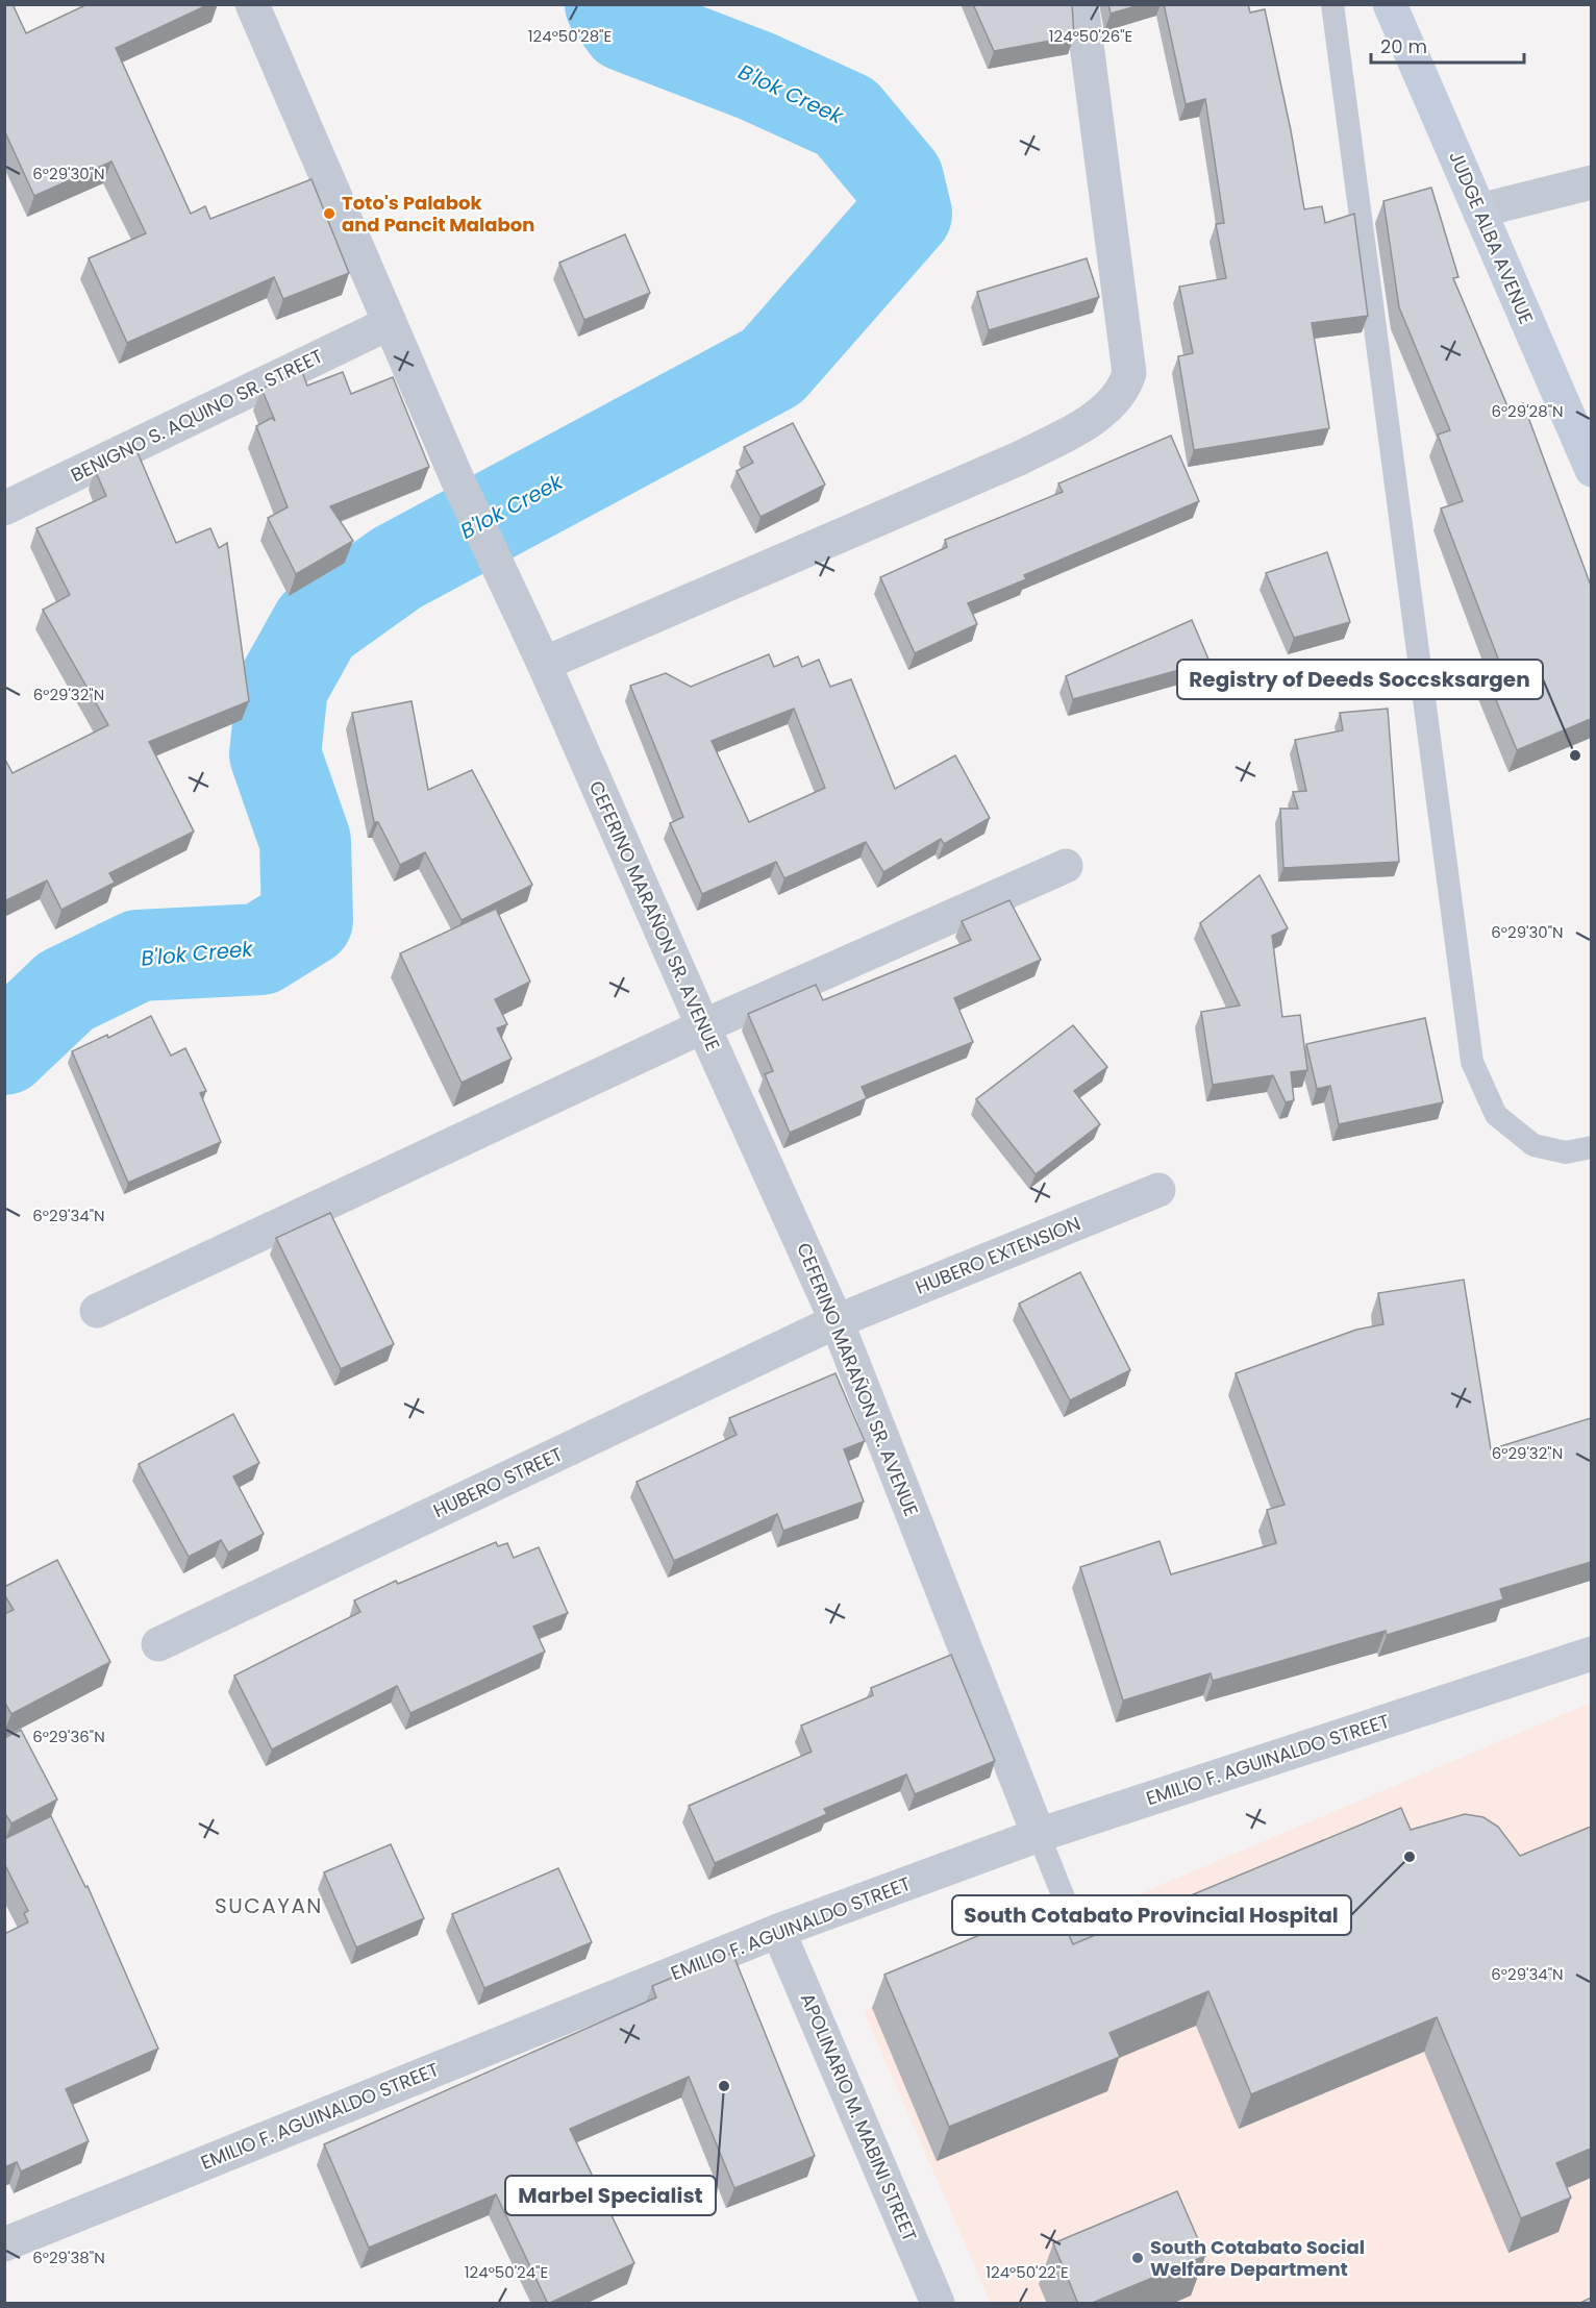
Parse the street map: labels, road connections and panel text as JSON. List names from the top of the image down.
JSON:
{
  "streets": {
    "main road": ["JUDGE ALBA AVENUE"],
    "street": [
      "BENIGNO S. AQUINO SR. STREET",
      "CEFERINO MARAÑON SR. AVENUE",
      "HUBERO EXTENSION",
      "HUBERO STREET",
      "EMILIO F. AGUINALDO STREET",
      "APOLINARIO M. MABINI STREET"
    ]
  },
  "crossings": [
    ["BENIGNO S. AQUINO SR. STREET", "CEFERINO MARAÑON SR. AVENUE"],
    ["CEFERINO MARAÑON SR. AVENUE", "HUBERO EXTENSION"],
    ["CEFERINO MARAÑON SR. AVENUE", "HUBERO STREET"],
    ["CEFERINO MARAÑON SR. AVENUE", "EMILIO F. AGUINALDO STREET"],
    ["HUBERO EXTENSION", "HUBERO STREET"],
    ["EMILIO F. AGUINALDO STREET", "APOLINARIO M. MABINI STREET"]
  ],
  "districts": ["SUCAYAN"],
  "water": ["B'lok Creek"],
  "places": [
    "Toto's Palabok and Pancit Malabon",
    "Registry of Deeds Soccsksargen",
    "South Cotabato Provincial Hospital",
    "Marbel Specialist",
    "South Cotabato Social Welfare Department"
  ],
  "scale_bar": "20 m",
  "coordinates": [
    "124°50'28\"E",
    "124°50'26\"E",
    "6°29'30\"N",
    "6°29'28\"N",
    "6°29'32\"N",
    "6°29'34\"N",
    "6°29'36\"N",
    "6°29'38\"N",
    "124°50'24\"E",
    "124°50'22\"E"
  ]
}
